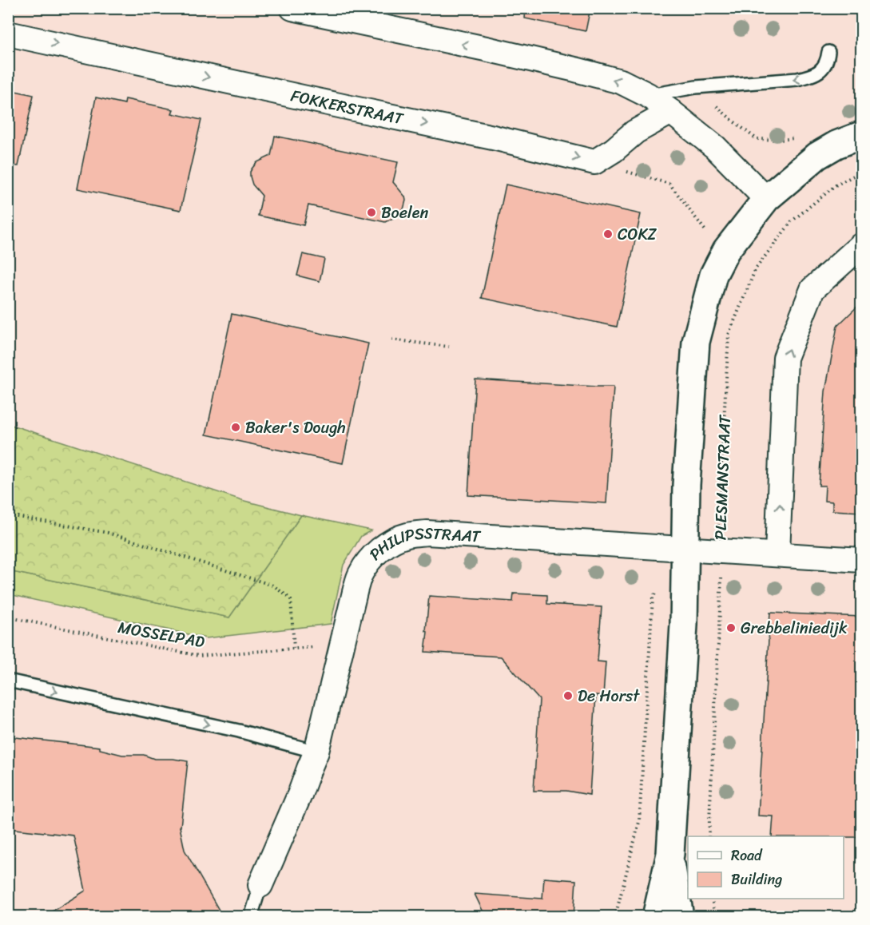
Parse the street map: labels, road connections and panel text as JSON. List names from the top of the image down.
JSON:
{
  "streets": {
    "street": ["FOKKERSTRAAT", "PHILIPSSTRAAT"],
    "path": ["PLESMANSTRAAT", "MOSSELPAD"]
  },
  "crossings": [
    ["PLESMANSTRAAT", "PHILIPSSTRAAT"],
    ["PHILIPSSTRAAT", "MOSSELPAD"]
  ],
  "places": [
    "Boelen",
    "COKZ",
    "Baker's Dough",
    "Grebbeliniedijk",
    "De Horst"
  ],
  "legend": ["Road", "Building"]
}
